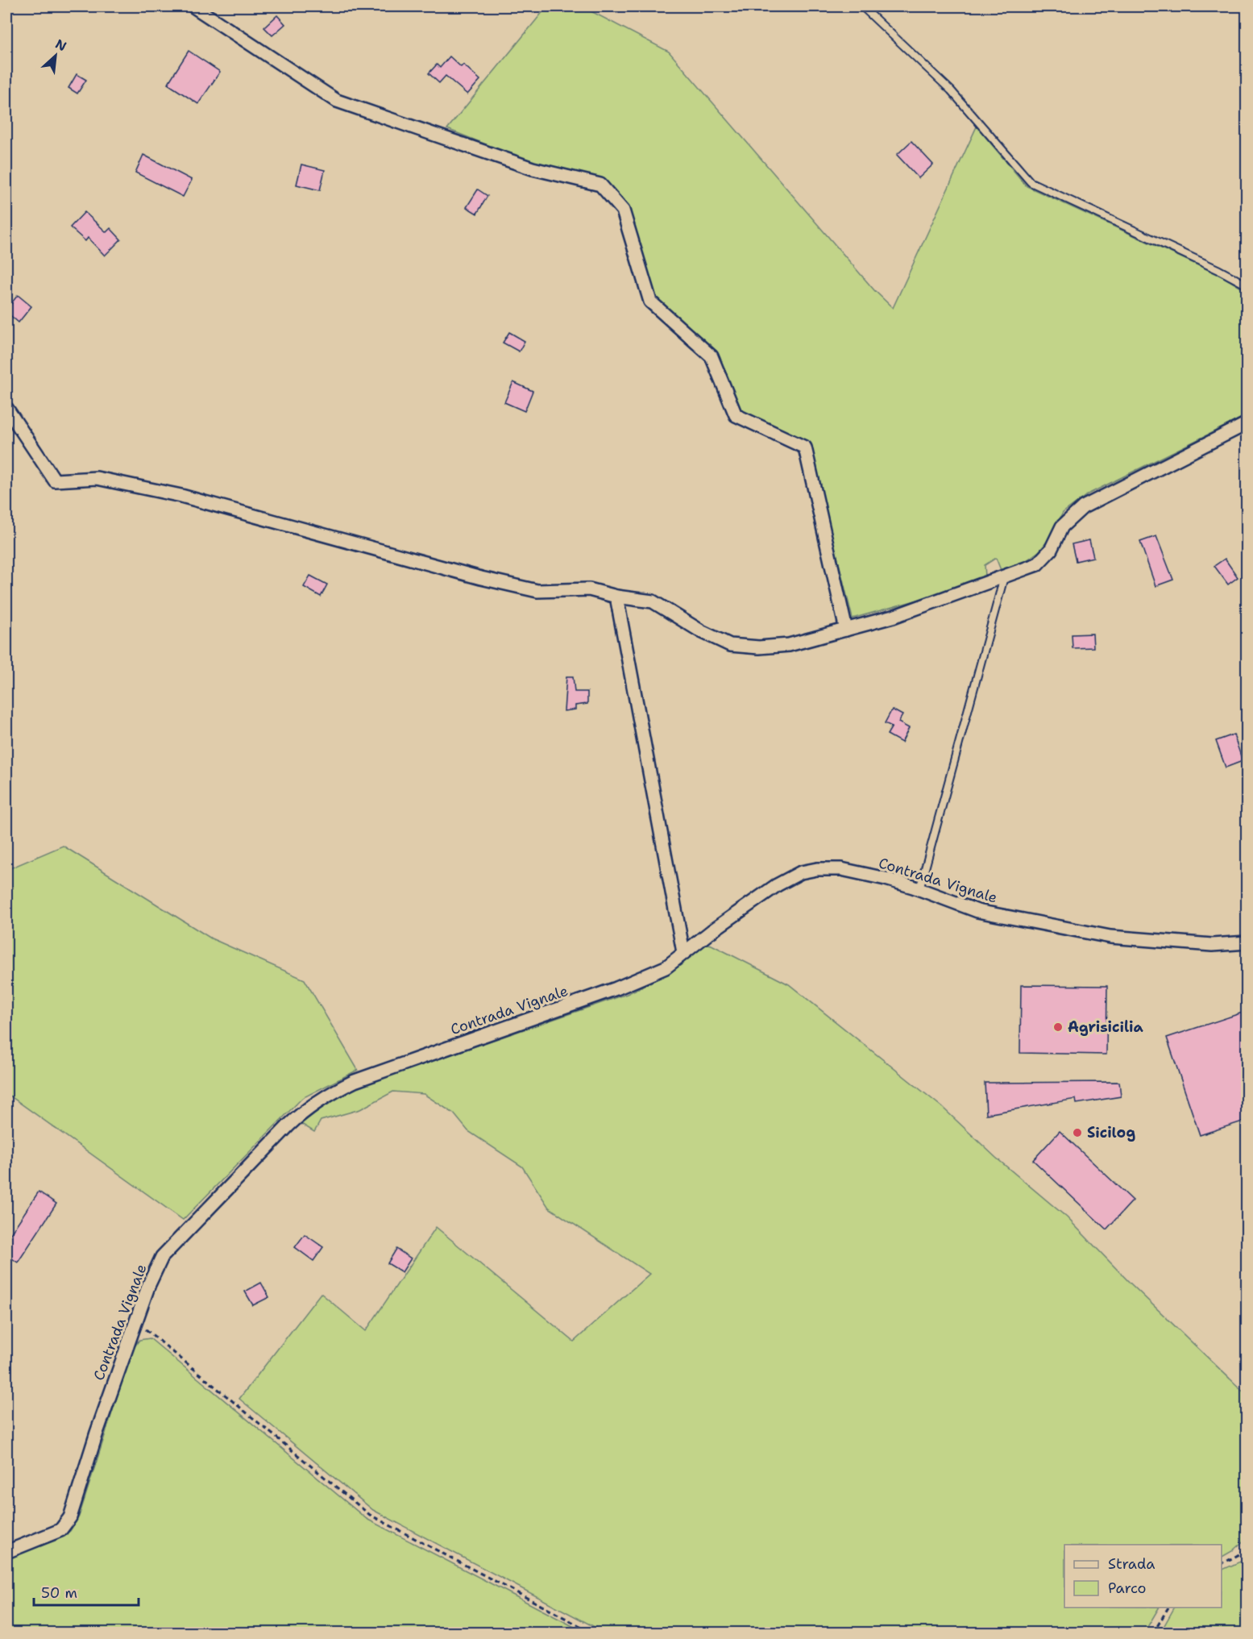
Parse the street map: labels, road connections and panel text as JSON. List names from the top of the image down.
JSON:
{
  "streets": {
    "street": ["Contrada Vignale"]
  },
  "places": ["Agrisicilia", "Sicilog"],
  "legend": ["Strada", "Parco"],
  "scale_bar": "50 m",
  "north": "top right"
}
